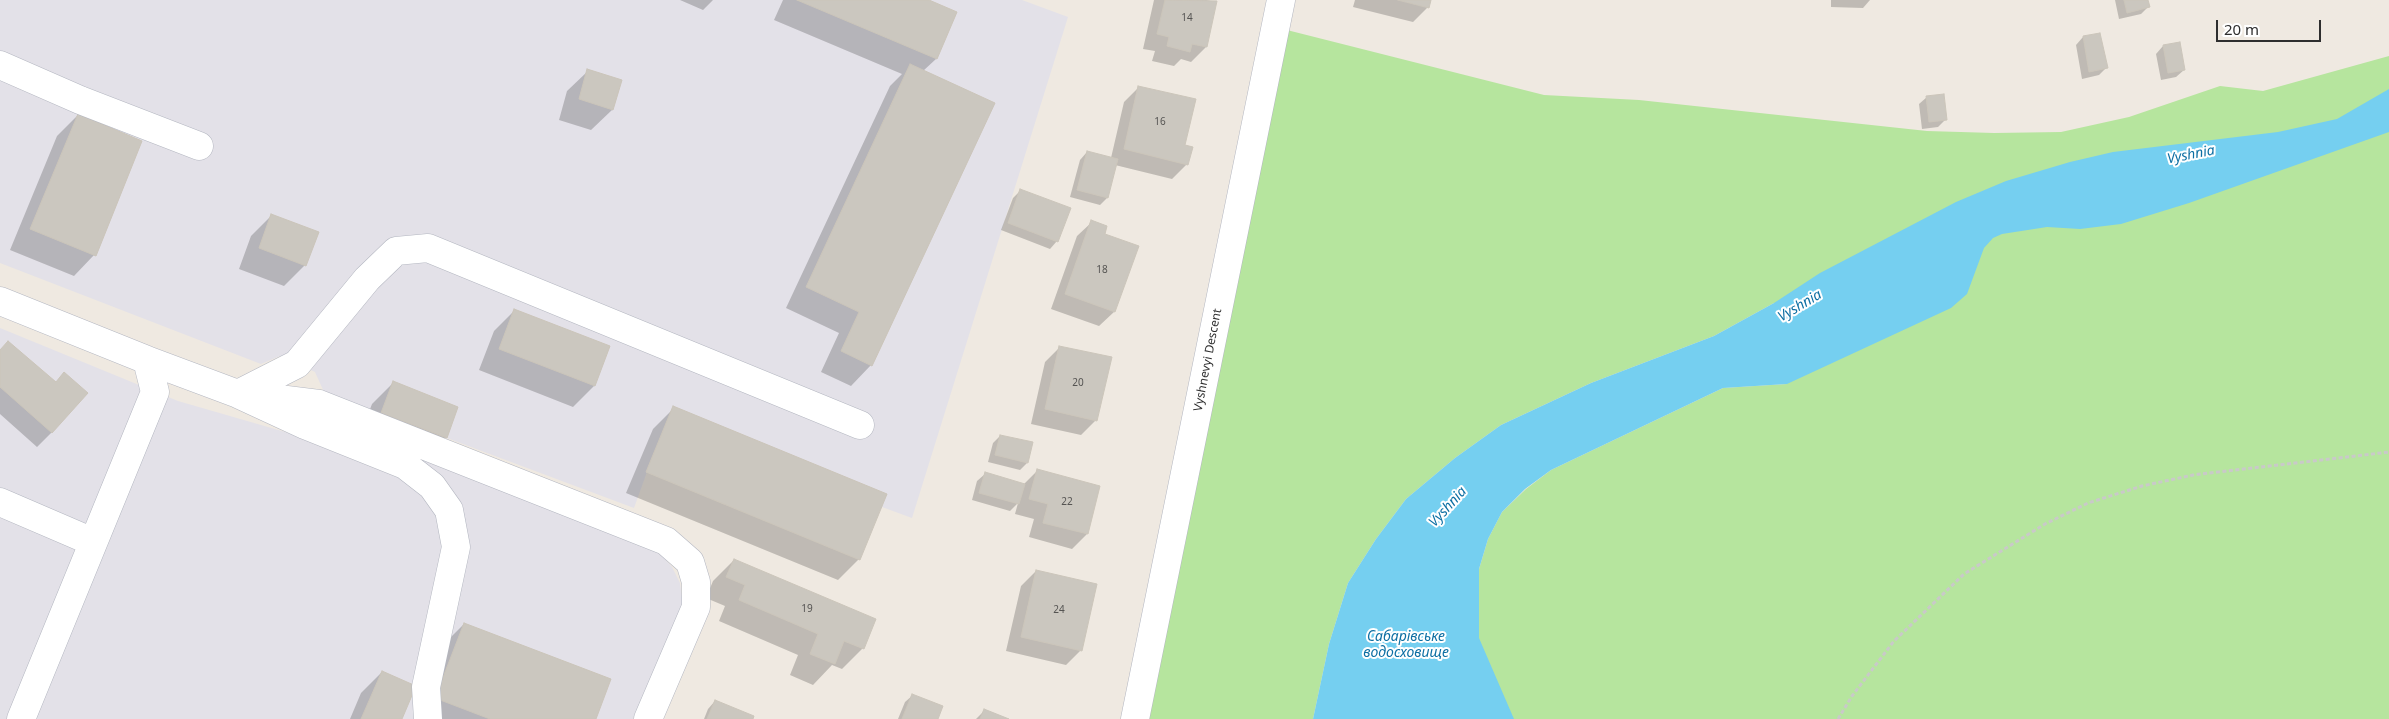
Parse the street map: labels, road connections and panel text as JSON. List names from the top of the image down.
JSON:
{
  "streets": {
    "street": ["Vyshnevyi Descent"]
  },
  "water": ["Vyshnia", "Сабарівське водосховище"],
  "house_numbers": [
    "14",
    "16",
    "18",
    "20",
    "22",
    "19",
    "24"
  ],
  "scale_bar": "20 m"
}
